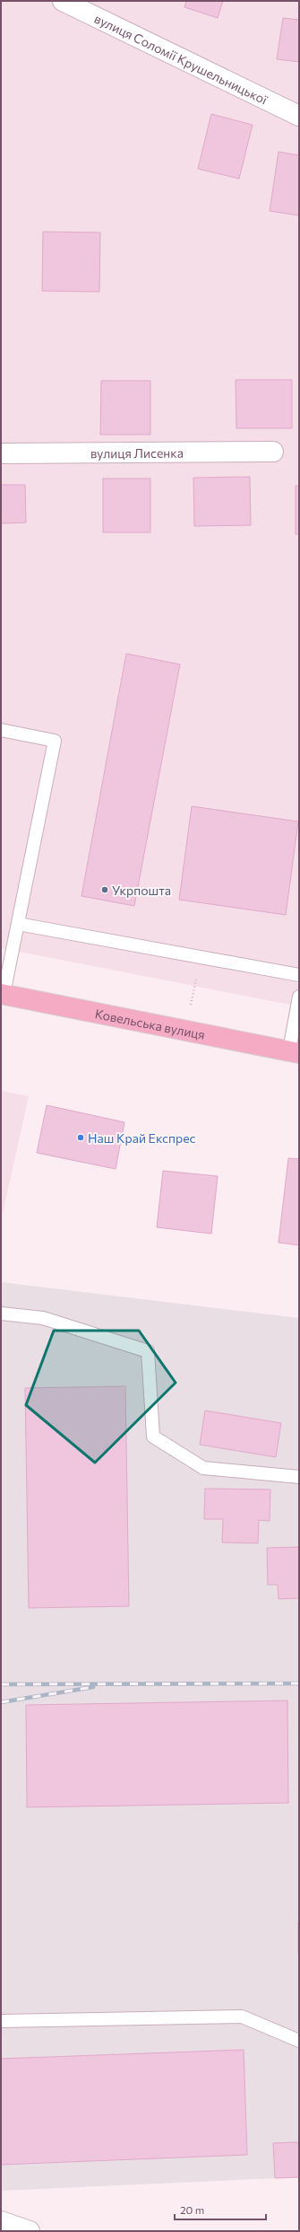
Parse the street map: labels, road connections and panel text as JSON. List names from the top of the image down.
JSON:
{
  "streets": {
    "main road": ["Ковельська вулиця"],
    "street": ["вулиця Соломії Крушельницької", "вулиця Лисенка"]
  },
  "places": ["Укрпошта", "Наш Край Експрес"],
  "scale_bar": "20 m"
}
